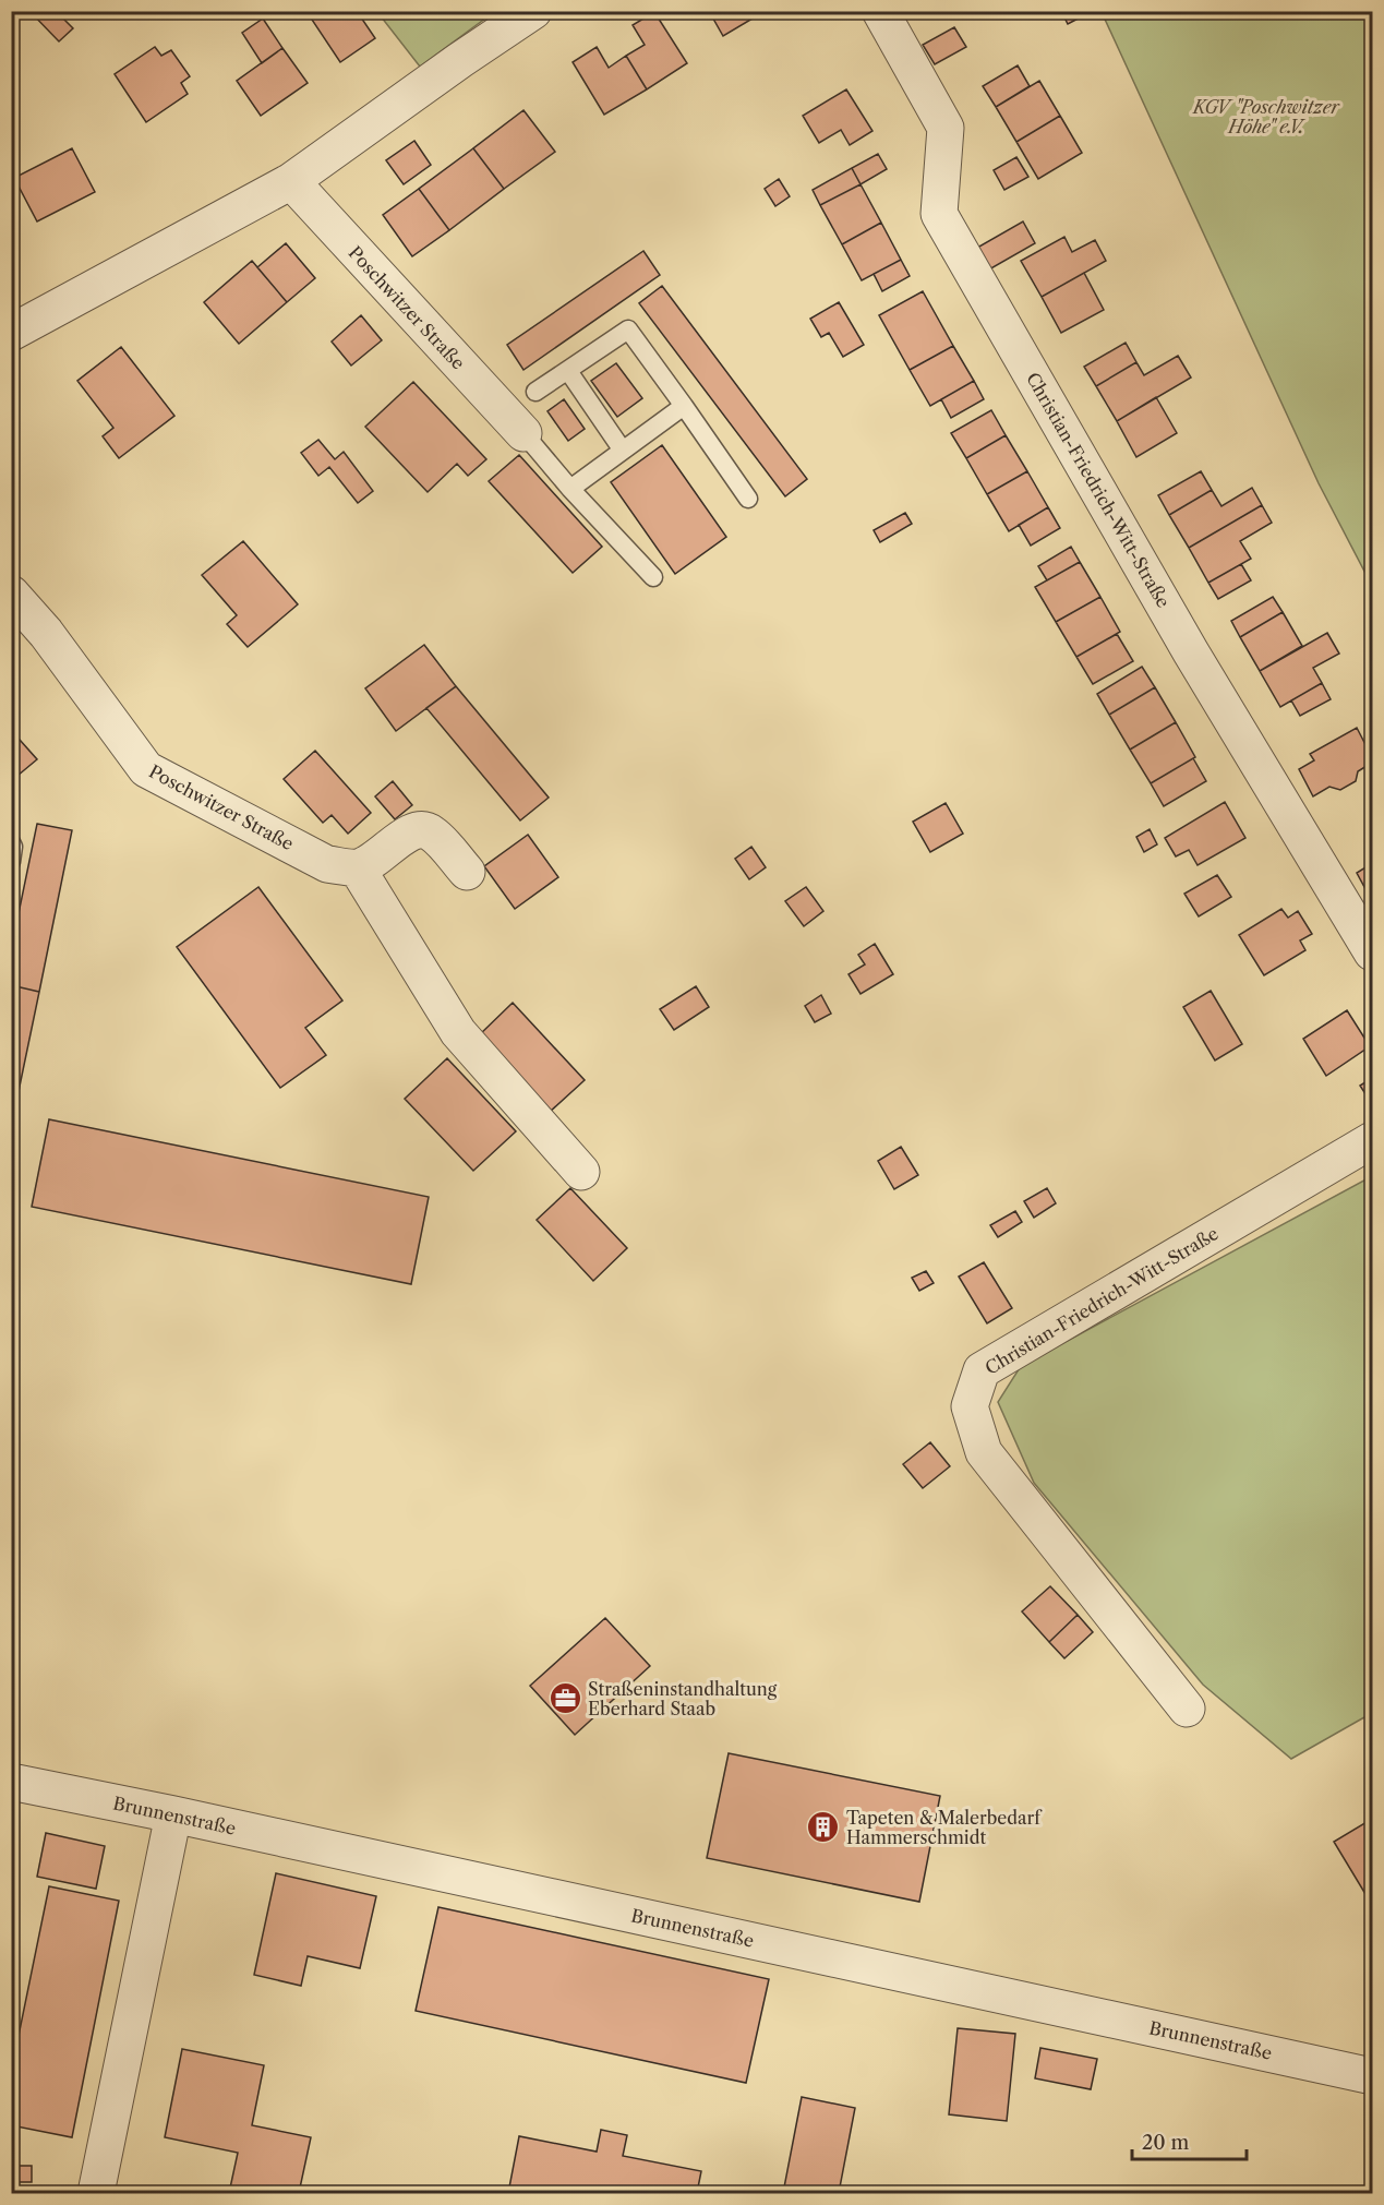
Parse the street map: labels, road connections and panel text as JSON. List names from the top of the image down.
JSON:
{
  "streets": {
    "street": ["Poschwitzer Straße", "Christian-Friedrich-Witt-Straße", "Brunnenstraße"]
  },
  "parks": ["KGV \"Poschwitzer Höhe\" e.V."],
  "places": {
    "office": ["Straßeninstandhaltung Eberhard Staab"],
    "building": ["Tapeten & Malerbedarf Hammerschmidt"]
  },
  "scale_bar": "20 m"
}
